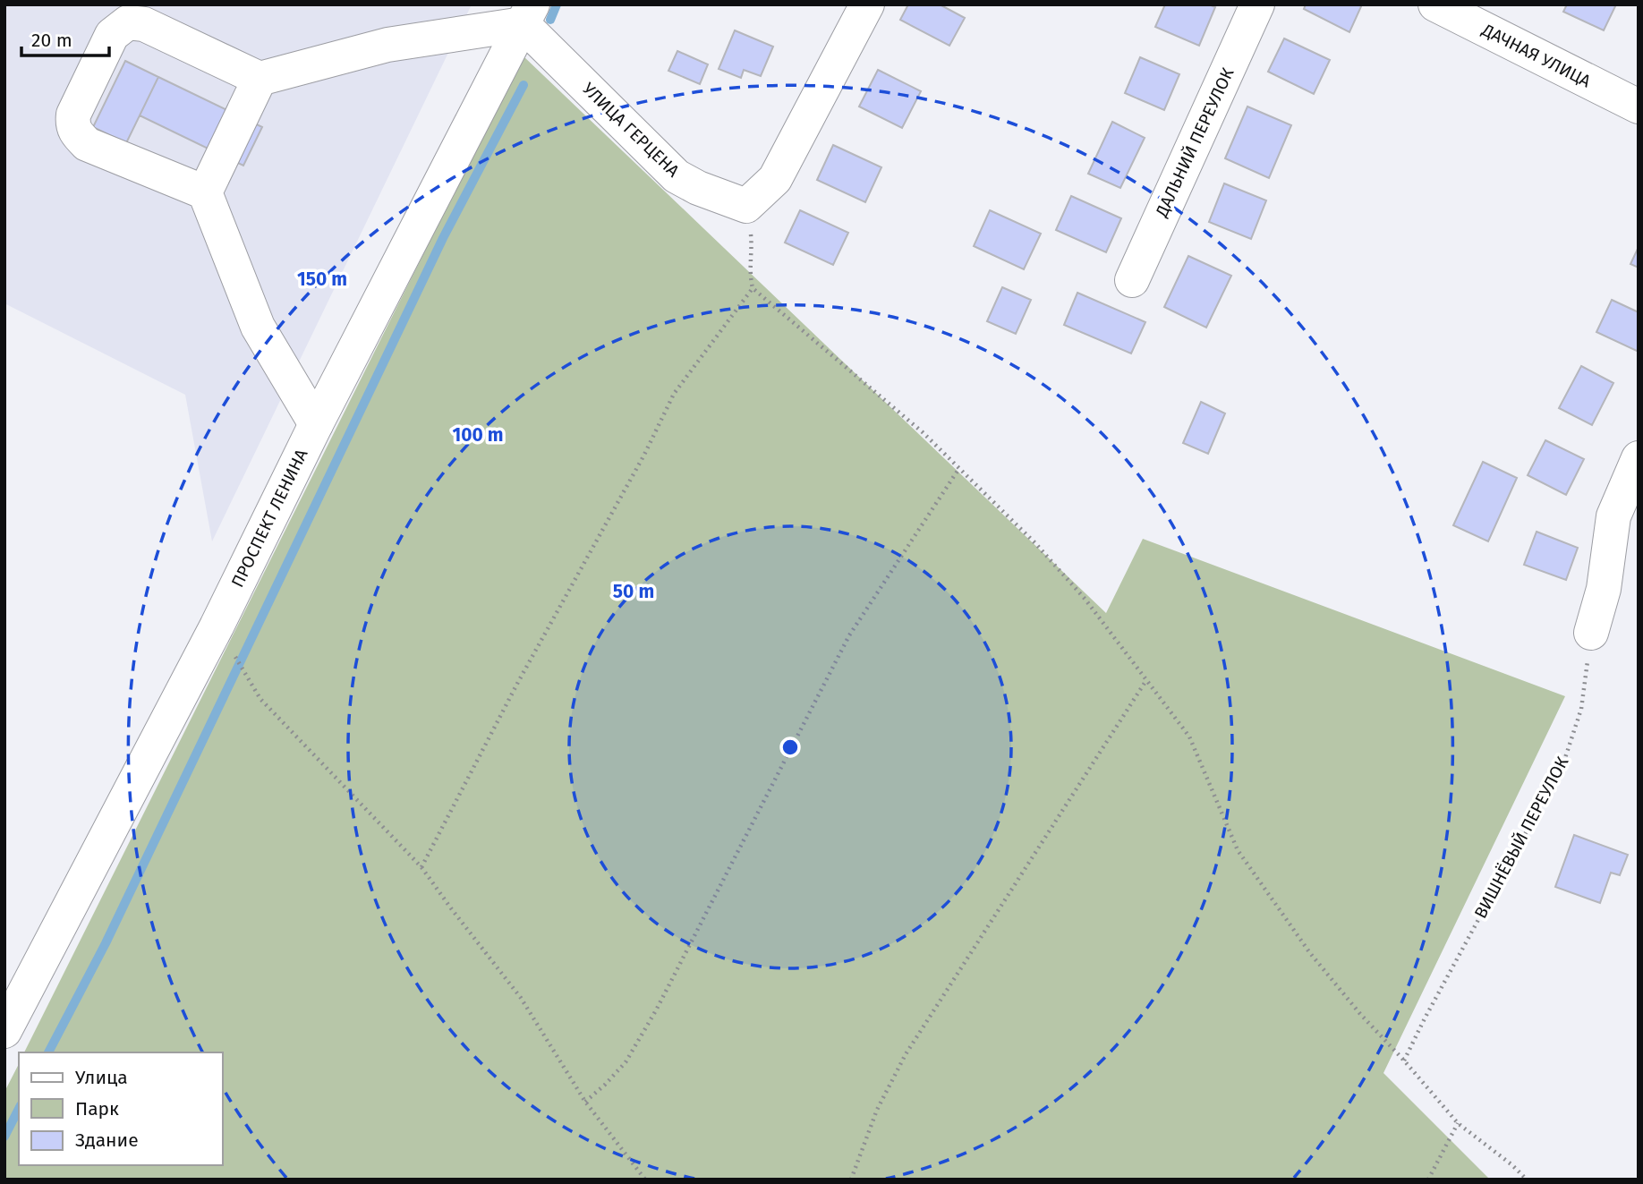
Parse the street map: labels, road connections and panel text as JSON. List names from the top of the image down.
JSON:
{
  "streets": {
    "street": [
      "ДАЧНАЯ УЛИЦА",
      "УЛИЦА ГЕРЦЕНА",
      "ДАЛЬНИЙ ПЕРЕУЛОК",
      "ПРОСПЕКТ ЛЕНИНА"
    ],
    "path": ["ВИШНЁВЫЙ ПЕРЕУЛОК"]
  },
  "crossings": [
    ["УЛИЦА ГЕРЦЕНА", "ПРОСПЕКТ ЛЕНИНА"]
  ],
  "legend": ["Улица", "Парк", "Здание"],
  "scale_bar": "20 m",
  "rings": ["150 m", "100 m", "50 m"]
}
